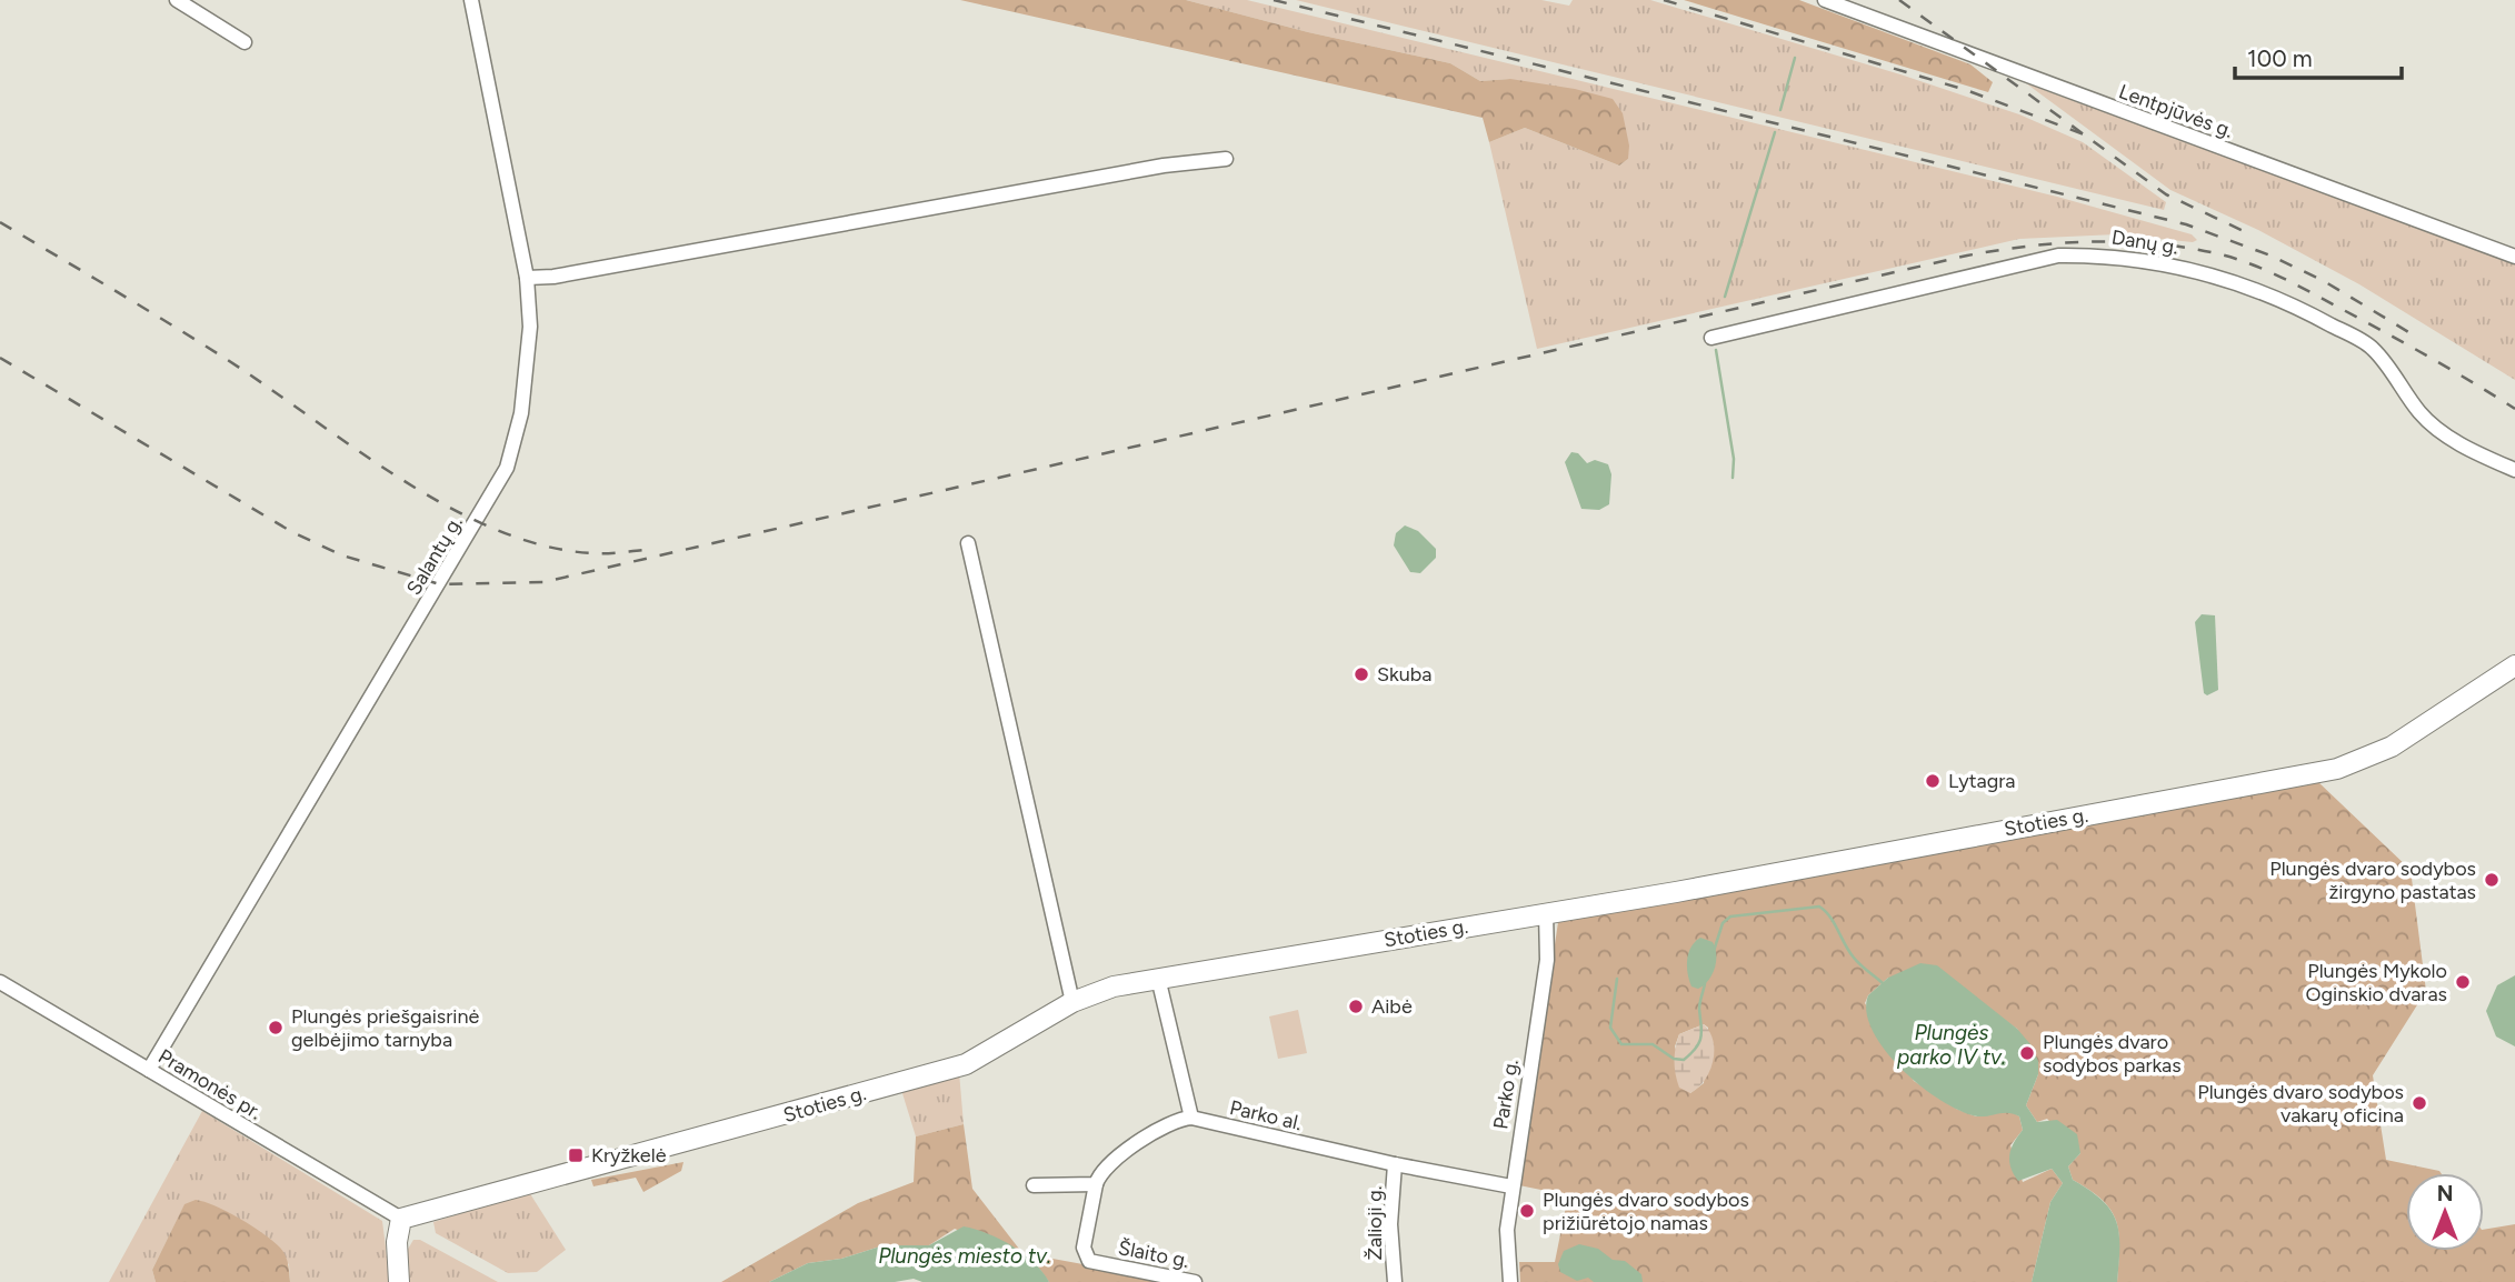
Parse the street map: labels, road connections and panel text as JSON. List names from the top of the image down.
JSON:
{
  "streets": {
    "main road": ["Stoties g."],
    "street": [
      "Lentpjūvės g.",
      "Danų g.",
      "Salantų g.",
      "Pramonės pr.",
      "Parko g.",
      "Parko al.",
      "Žalioji g.",
      "Šlaito g."
    ]
  },
  "crossings": [
    ["Salantų g.", "Pramonės pr."],
    ["Stoties g.", "Pramonės pr."],
    ["Stoties g.", "Parko g."],
    ["Parko g.", "Parko al."],
    ["Parko al.", "Žalioji g."]
  ],
  "water": ["Plungės parko IV tv.", "Plungės miesto tv."],
  "places": {
    "other": [
      "Skuba",
      "Lytagra",
      "Plungės dvaro sodybos žirgyno pastatas",
      "Plungės Mykolo Oginskio dvaras",
      "Aibė",
      "Plungės priešgaisrinė gelbėjimo tarnyba",
      "Plungės dvaro sodybos parkas",
      "Plungės dvaro sodybos vakarų oficina",
      "Plungės dvaro sodybos prižiūrėtojo namas"
    ],
    "transit": ["Kryžkelė"]
  },
  "scale_bar": "100 m",
  "north": "top"
}
